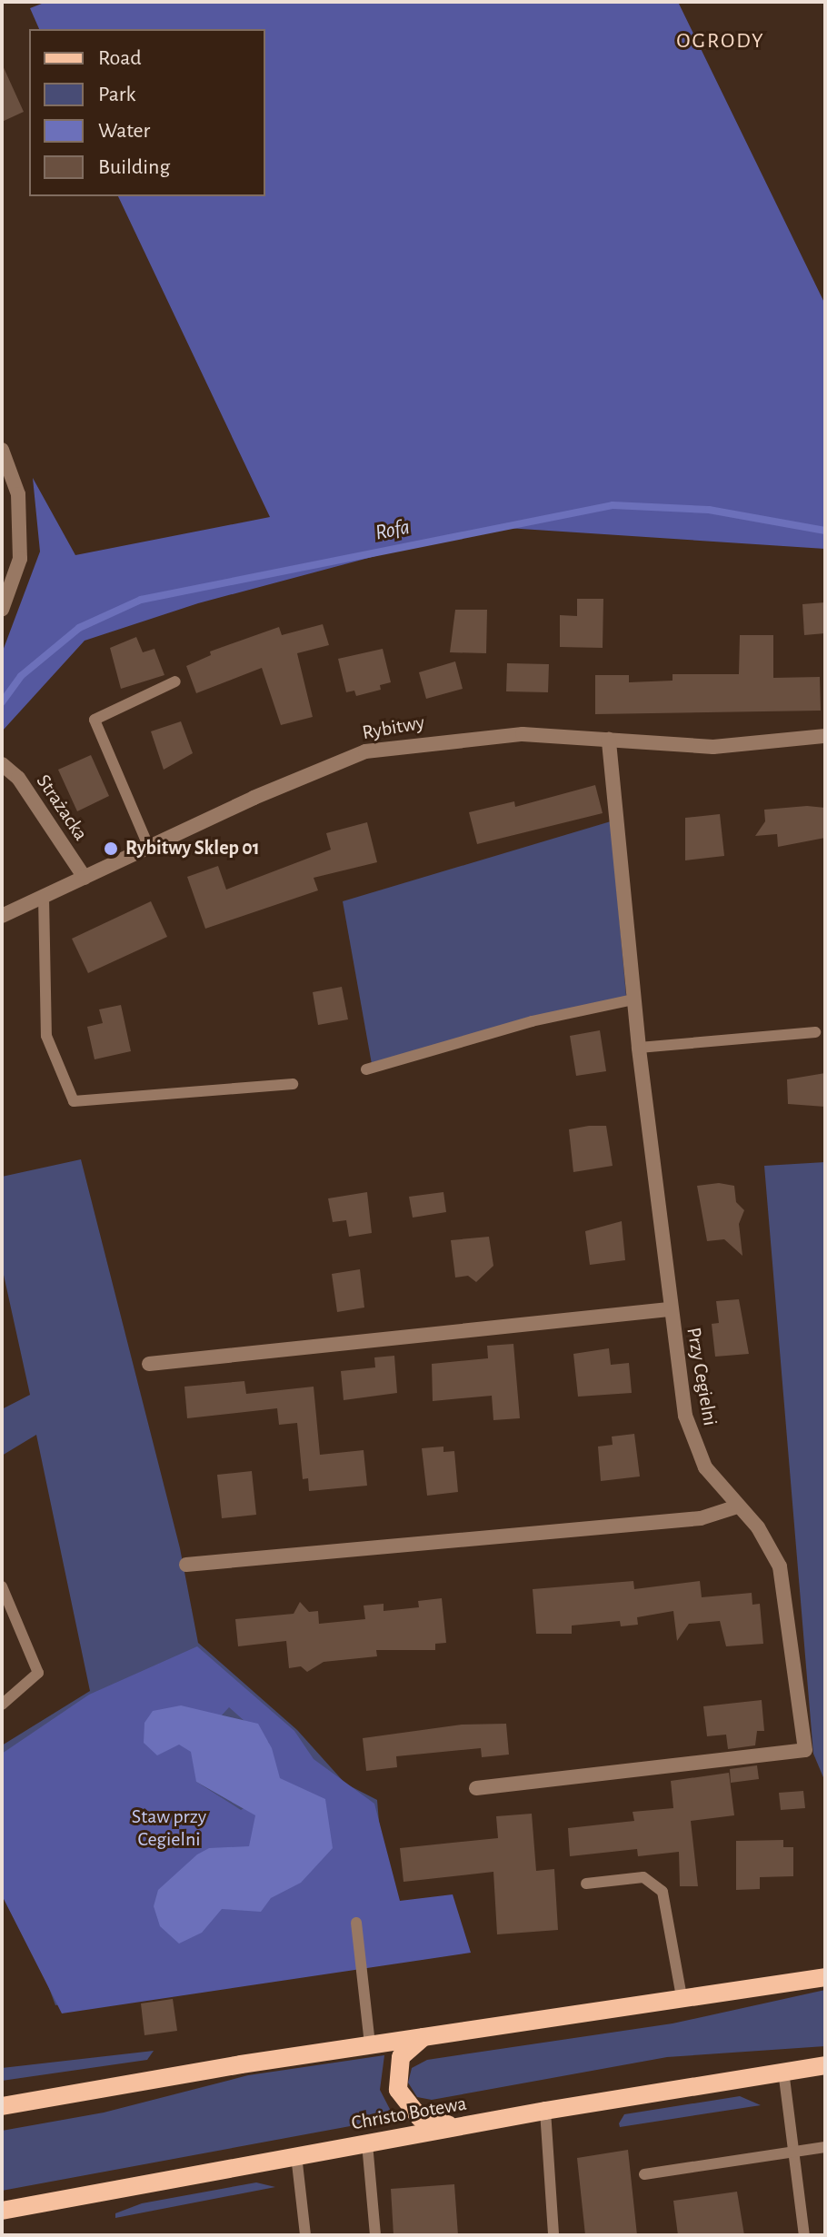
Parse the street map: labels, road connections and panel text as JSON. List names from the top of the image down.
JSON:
{
  "streets": {
    "main road": ["Christo Botewa"],
    "street": ["Rybitwy", "Strażacka", "Przy Cegielni"]
  },
  "crossings": [
    ["Rybitwy", "Strażacka"],
    ["Rybitwy", "Przy Cegielni"]
  ],
  "districts": ["OGRODY"],
  "water": ["Rofa"],
  "parks": ["Staw przy Cegielni"],
  "places": ["Rybitwy Sklep 01"],
  "legend": [
    "Road",
    "Park",
    "Water",
    "Building"
  ]
}
